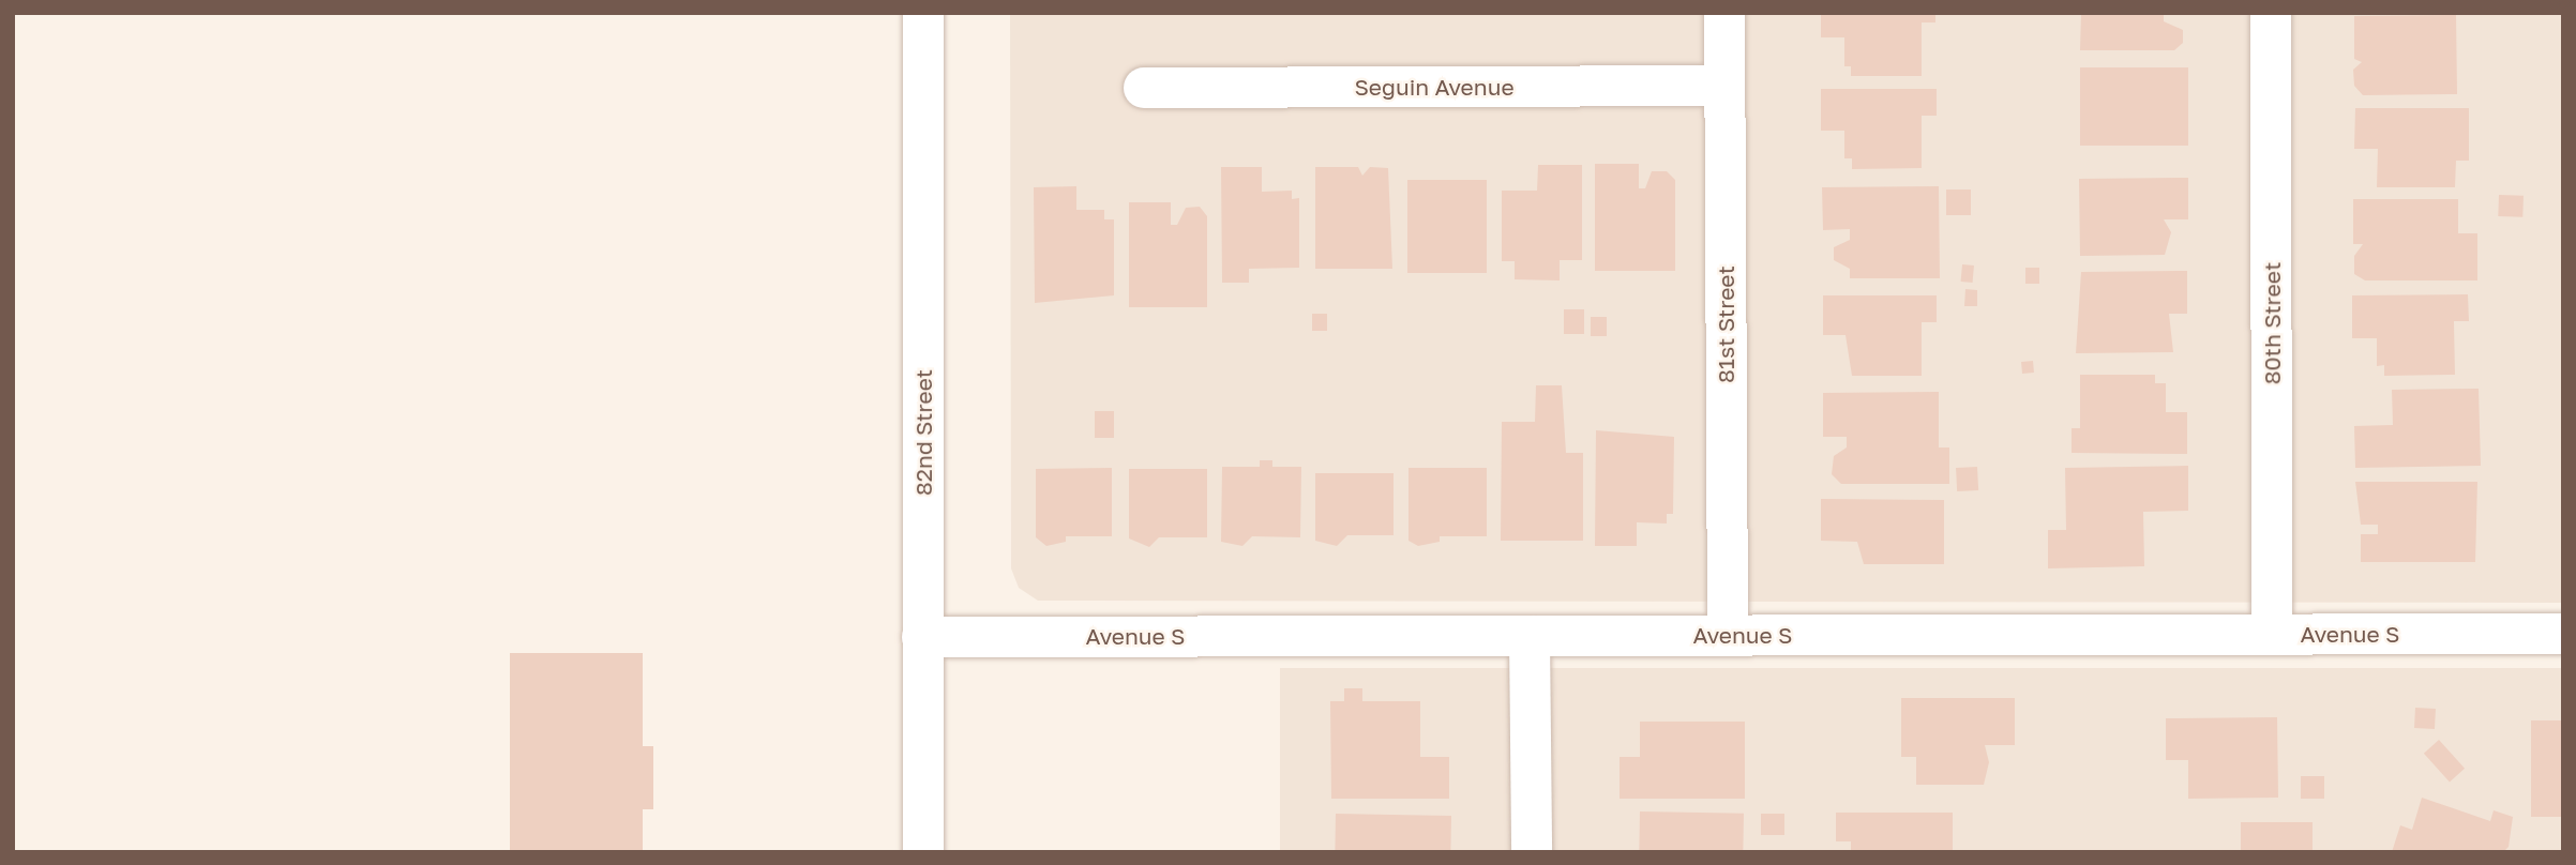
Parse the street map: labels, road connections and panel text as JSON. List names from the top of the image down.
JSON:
{
  "streets": {
    "street": [
      "Seguin Avenue",
      "80th Street",
      "81st Street",
      "82nd Street",
      "Avenue S"
    ]
  },
  "crossings": [
    ["Seguin Avenue", "81st Street"],
    ["80th Street", "Avenue S"],
    ["81st Street", "Avenue S"],
    ["82nd Street", "Avenue S"]
  ]
}
